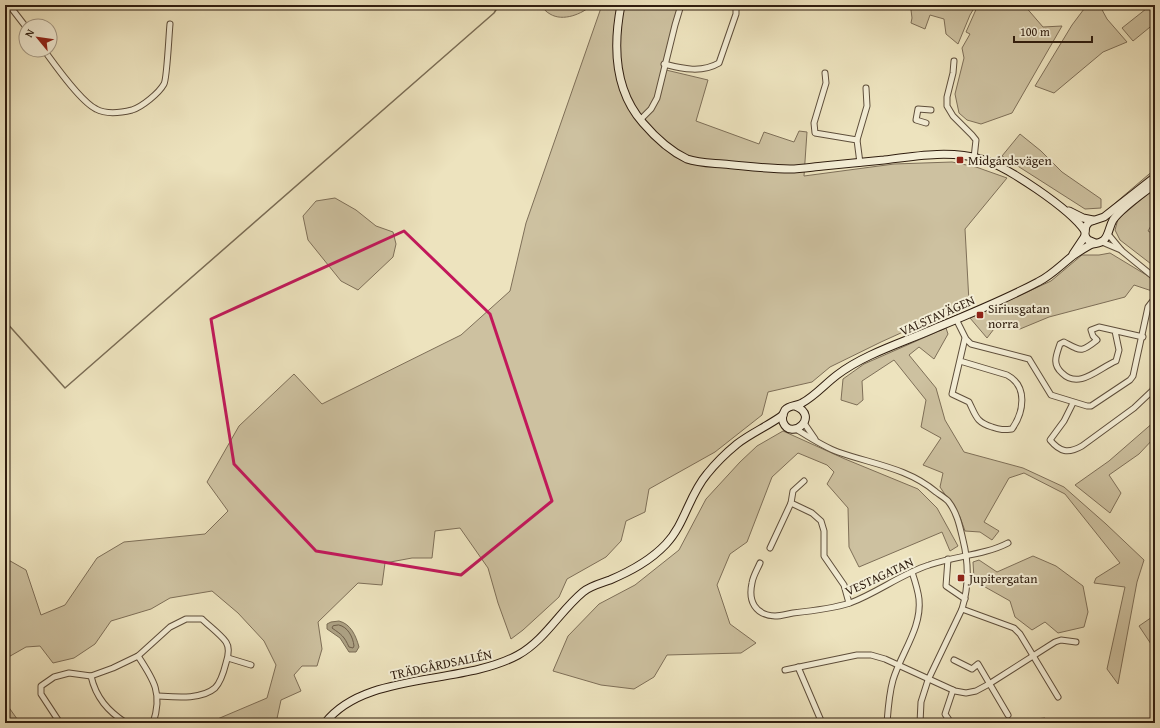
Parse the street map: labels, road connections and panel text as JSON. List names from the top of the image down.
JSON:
{
  "streets": {
    "street": ["VALSTAVÄGEN", "VESTAGATAN", "TRÄDGÅRDSALLÉN"]
  },
  "crossings": [
    ["VALSTAVÄGEN", "TRÄDGÅRDSALLÉN"]
  ],
  "places": {
    "transit": ["Midgårdsvägen", "Siriusgatan norra", "Jupitergatan"]
  },
  "scale_bar": "100 m",
  "north": "top left"
}
